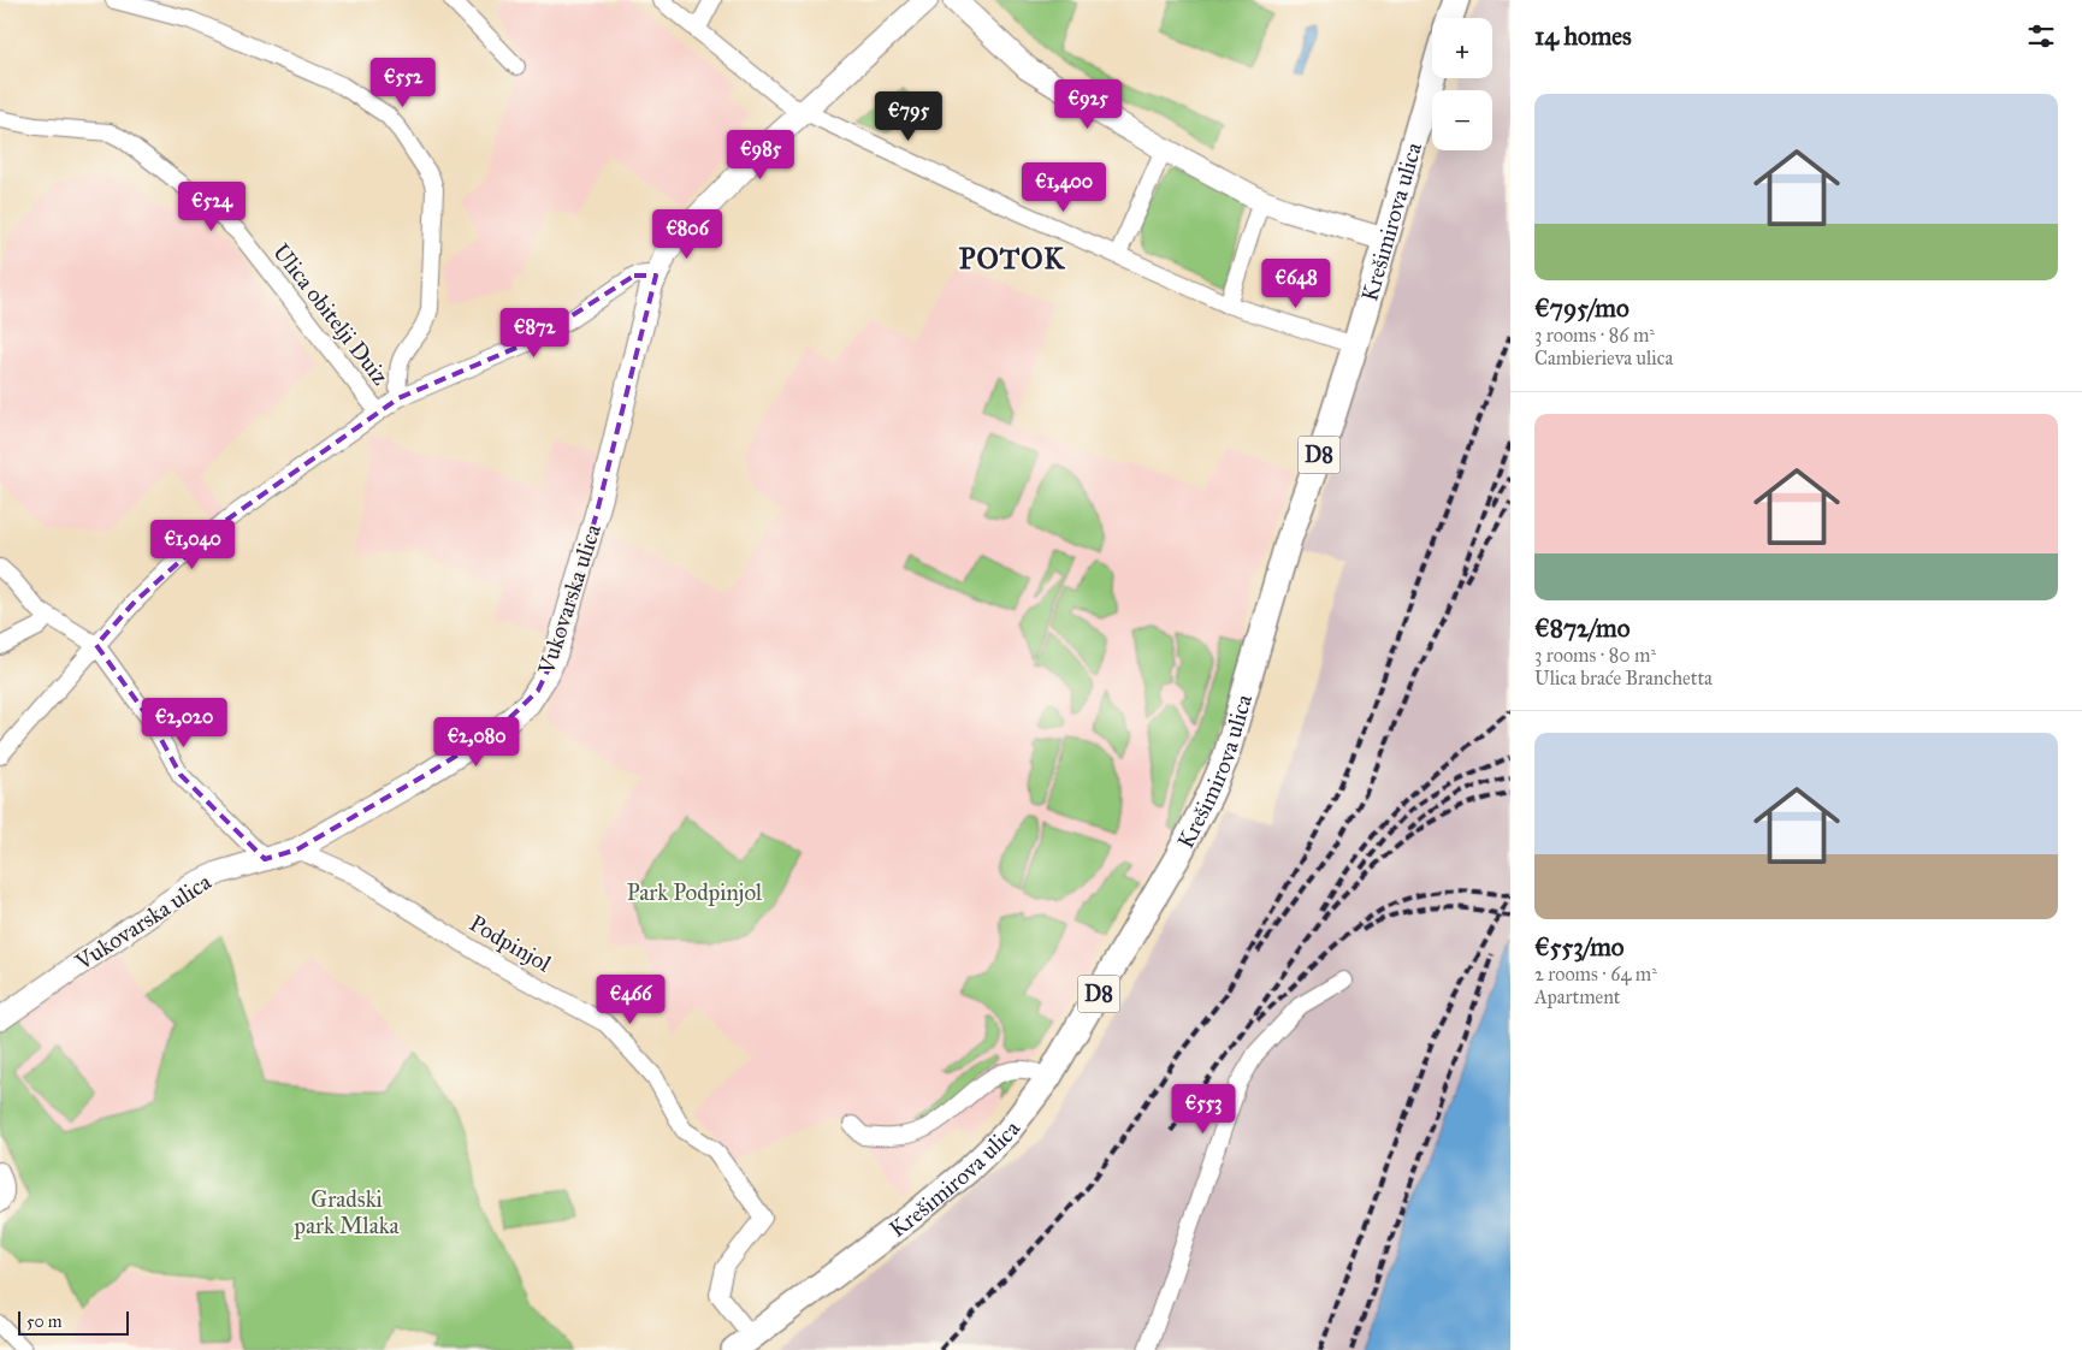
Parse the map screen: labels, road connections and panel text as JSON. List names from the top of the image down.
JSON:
{
  "streets": {
    "main road": ["Krešimirova ulica", "D8", "Vukovarska ulica"],
    "street": ["Ulica obitelji Duiz", "Podpinjol"]
  },
  "crossings": [
    ["Krešimirova ulica", "Podpinjol"],
    ["Vukovarska ulica", "Podpinjol"]
  ],
  "districts": ["POTOK"],
  "parks": ["Park Podpinjol", "Gradski park Mlaka"],
  "scale_bar": "50 m",
  "page": {
    "heading": "14 homes",
    "map_buttons": ["+", "−"],
    "price": [
      "€552",
      "€925",
      "€795",
      "€985",
      "€1,400",
      "€524",
      "€806",
      "€648",
      "€872",
      "€1,040",
      "€2,020",
      "€2,080",
      "€466",
      "€553"
    ],
    "list": [
      {
        "name": "€795/mo",
        "note": "3 rooms · 86 m² · Cambierieva ulica"
      },
      {
        "name": "€872/mo",
        "note": "3 rooms · 80 m² · Ulica braće Branchetta"
      },
      {
        "name": "€553/mo",
        "note": "2 rooms · 64 m² · Apartment"
      }
    ],
    "scale": "50 m"
  }
}
